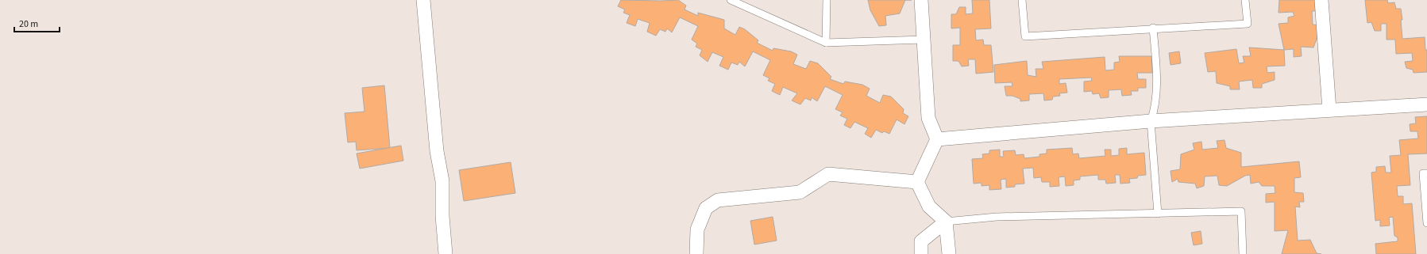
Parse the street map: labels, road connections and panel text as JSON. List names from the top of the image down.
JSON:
{
  "scale_bar": "20 m"
}
